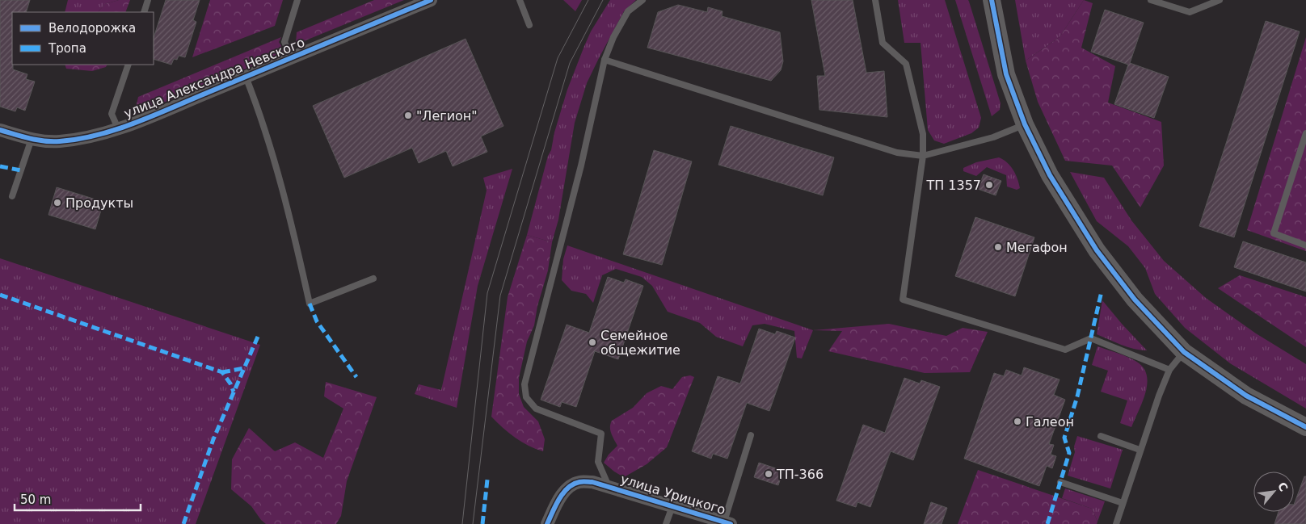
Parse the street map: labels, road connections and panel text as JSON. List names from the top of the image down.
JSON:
{
  "streets": {
    "street": ["улица Александра Невского", "улица Урицкого"]
  },
  "places": [
    "\"Легион\"",
    "ТП 1357",
    "Продукты",
    "Мегафон",
    "Семейное общежитие",
    "Галеон",
    "ТП-366"
  ],
  "legend": ["Велодорожка", "Тропа"],
  "scale_bar": "50 m",
  "north": "top right"
}
